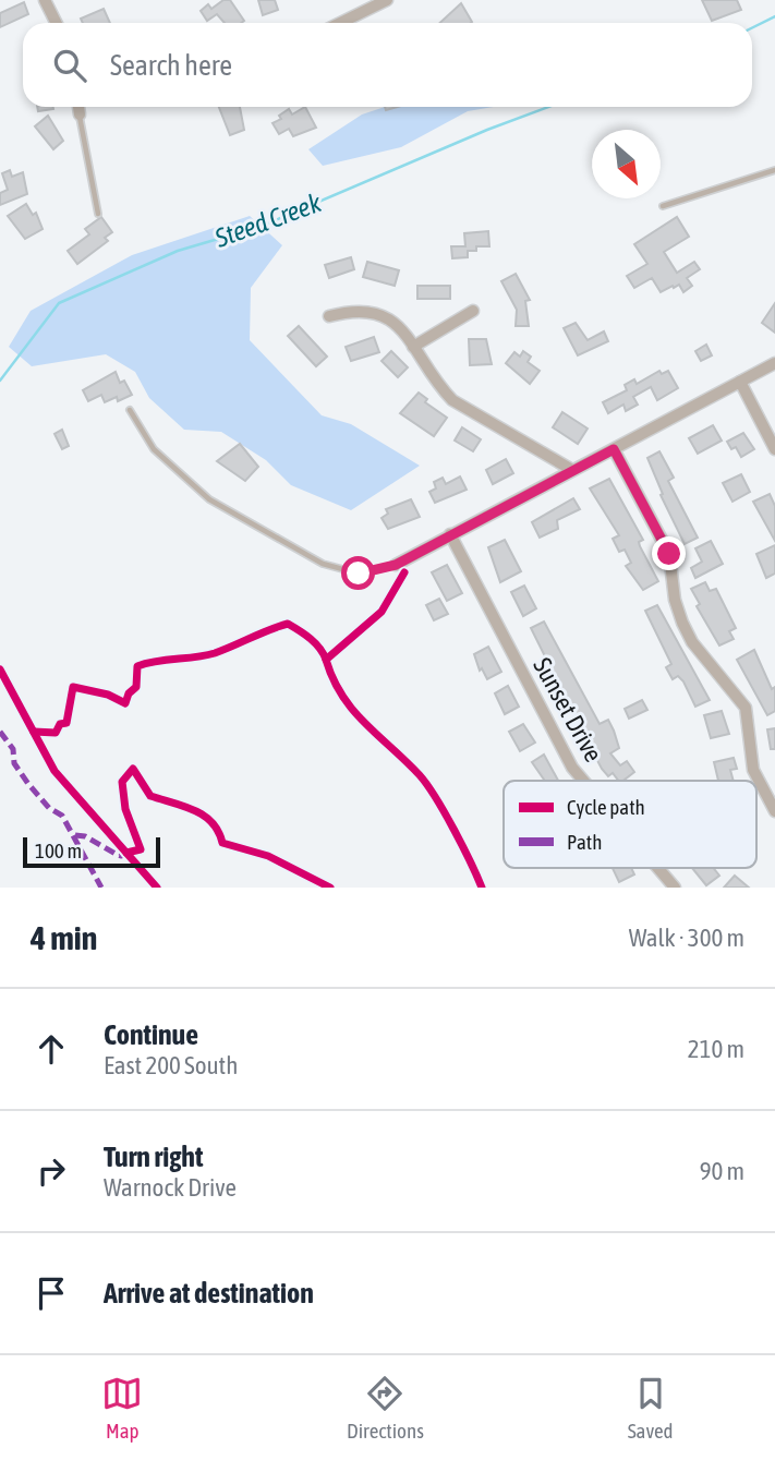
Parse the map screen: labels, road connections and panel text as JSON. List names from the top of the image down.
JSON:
{
  "streets": {
    "street": ["Sunset Drive"]
  },
  "water": ["Steed Creek"],
  "legend": ["Cycle path", "Path"],
  "scale_bar": "100 m",
  "north": "bottom right",
  "page": {
    "search": "Search here",
    "scale": "100 m",
    "heading": ["4 min", "Walk · 300 m"],
    "list": [
      ["Continue", "East 200 South", "210 m"],
      ["Turn right", "Warnock Drive", "90 m"],
      "Arrive at destination"
    ],
    "nav": ["Map", "Directions", "Saved"]
  }
}
